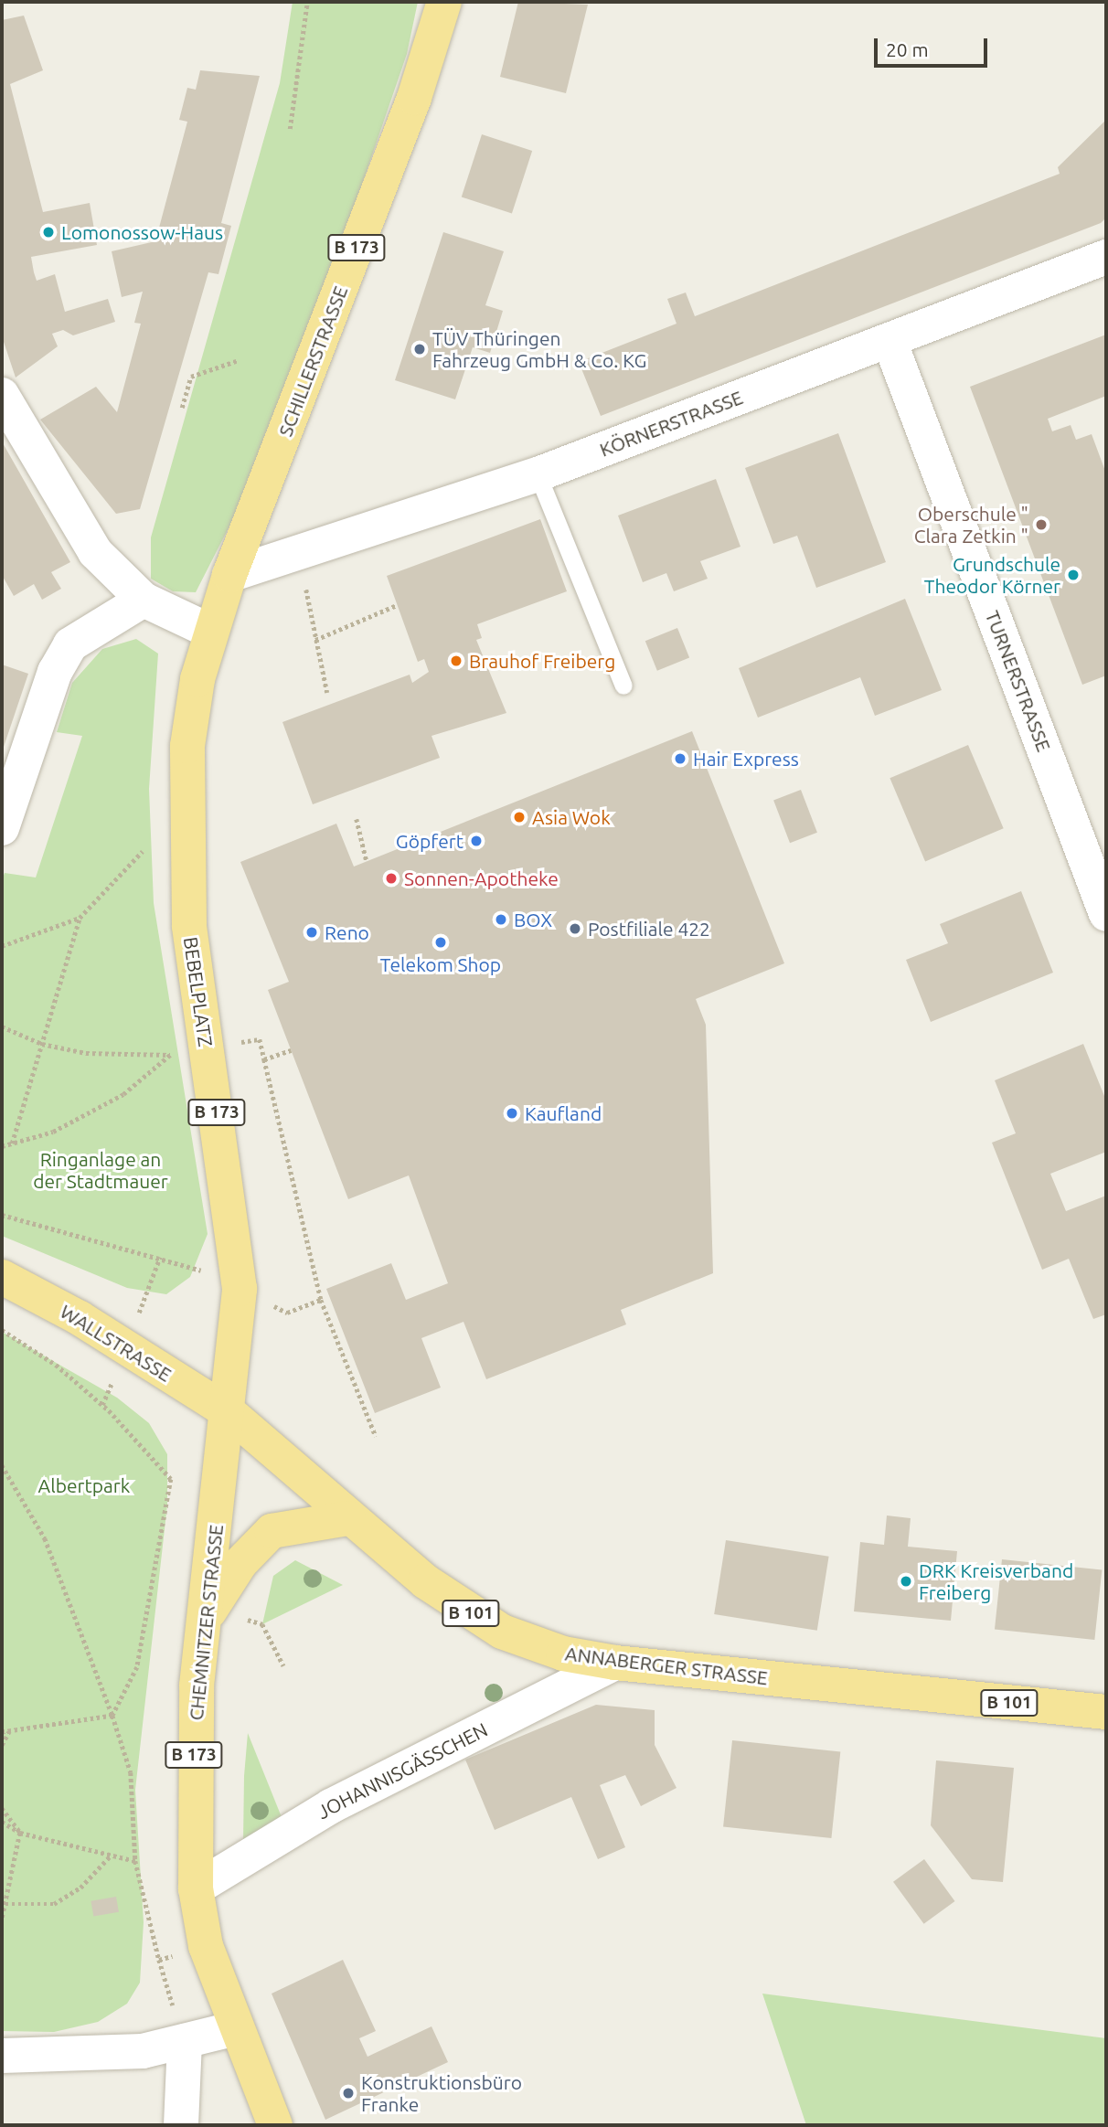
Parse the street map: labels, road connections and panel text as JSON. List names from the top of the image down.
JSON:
{
  "streets": {
    "main road": [
      "B 173",
      "SCHILLERSTRASSE",
      "BEBELPLATZ",
      "WALLSTRASSE",
      "B 101",
      "CHEMNITZER STRASSE",
      "ANNABERGER STRASSE"
    ],
    "street": ["KÖRNERSTRASSE", "TURNERSTRASSE", "JOHANNISGÄSSCHEN"]
  },
  "crossings": [
    ["SCHILLERSTRASSE", "KÖRNERSTRASSE"],
    ["SCHILLERSTRASSE", "BEBELPLATZ"],
    ["KÖRNERSTRASSE", "TURNERSTRASSE"],
    ["KÖRNERSTRASSE", "BEBELPLATZ"],
    ["BEBELPLATZ", "WALLSTRASSE"],
    ["BEBELPLATZ", "CHEMNITZER STRASSE"],
    ["BEBELPLATZ", "ANNABERGER STRASSE"],
    ["WALLSTRASSE", "CHEMNITZER STRASSE"],
    ["WALLSTRASSE", "ANNABERGER STRASSE"],
    ["CHEMNITZER STRASSE", "ANNABERGER STRASSE"],
    ["CHEMNITZER STRASSE", "JOHANNISGÄSSCHEN"],
    ["ANNABERGER STRASSE", "JOHANNISGÄSSCHEN"]
  ],
  "parks": ["Ringanlage an der Stadtmauer", "Albertpark"],
  "places": [
    "Lomonossow-Haus",
    "TÜV Thüringen Fahrzeug GmbH & Co. KG",
    "Oberschule \" Clara Zetkin \"",
    "Grundschule Theodor Körner",
    "Brauhof Freiberg",
    "Hair Express",
    "Asia Wok",
    "Göpfert",
    "Sonnen-Apotheke",
    "BOX",
    "Postfiliale 422",
    "Reno",
    "Telekom Shop",
    "Kaufland",
    "DRK Kreisverband Freiberg",
    "Konstruktionsbüro Franke"
  ],
  "scale_bar": "20 m"
}
